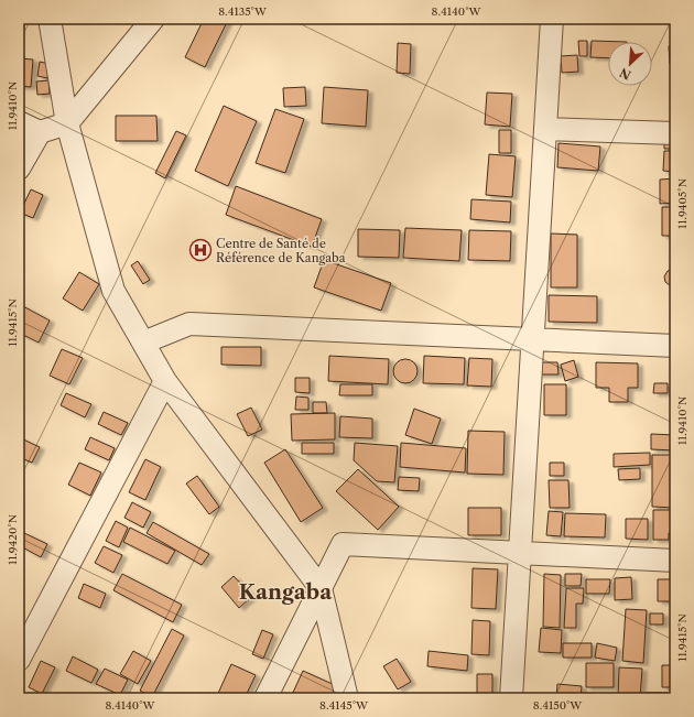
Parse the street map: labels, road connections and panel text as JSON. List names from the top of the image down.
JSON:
{
  "districts": ["Kangaba"],
  "places": {
    "hospital": ["Centre de Santé de Référence de Kangaba"]
  },
  "north": "bottom left",
  "coordinates": [
    "8.4135°W",
    "8.4140°W",
    "11.9410°N",
    "11.9405°N",
    "11.9415°N",
    "11.9420°N",
    "8.4145°W",
    "8.4150°W"
  ]
}
